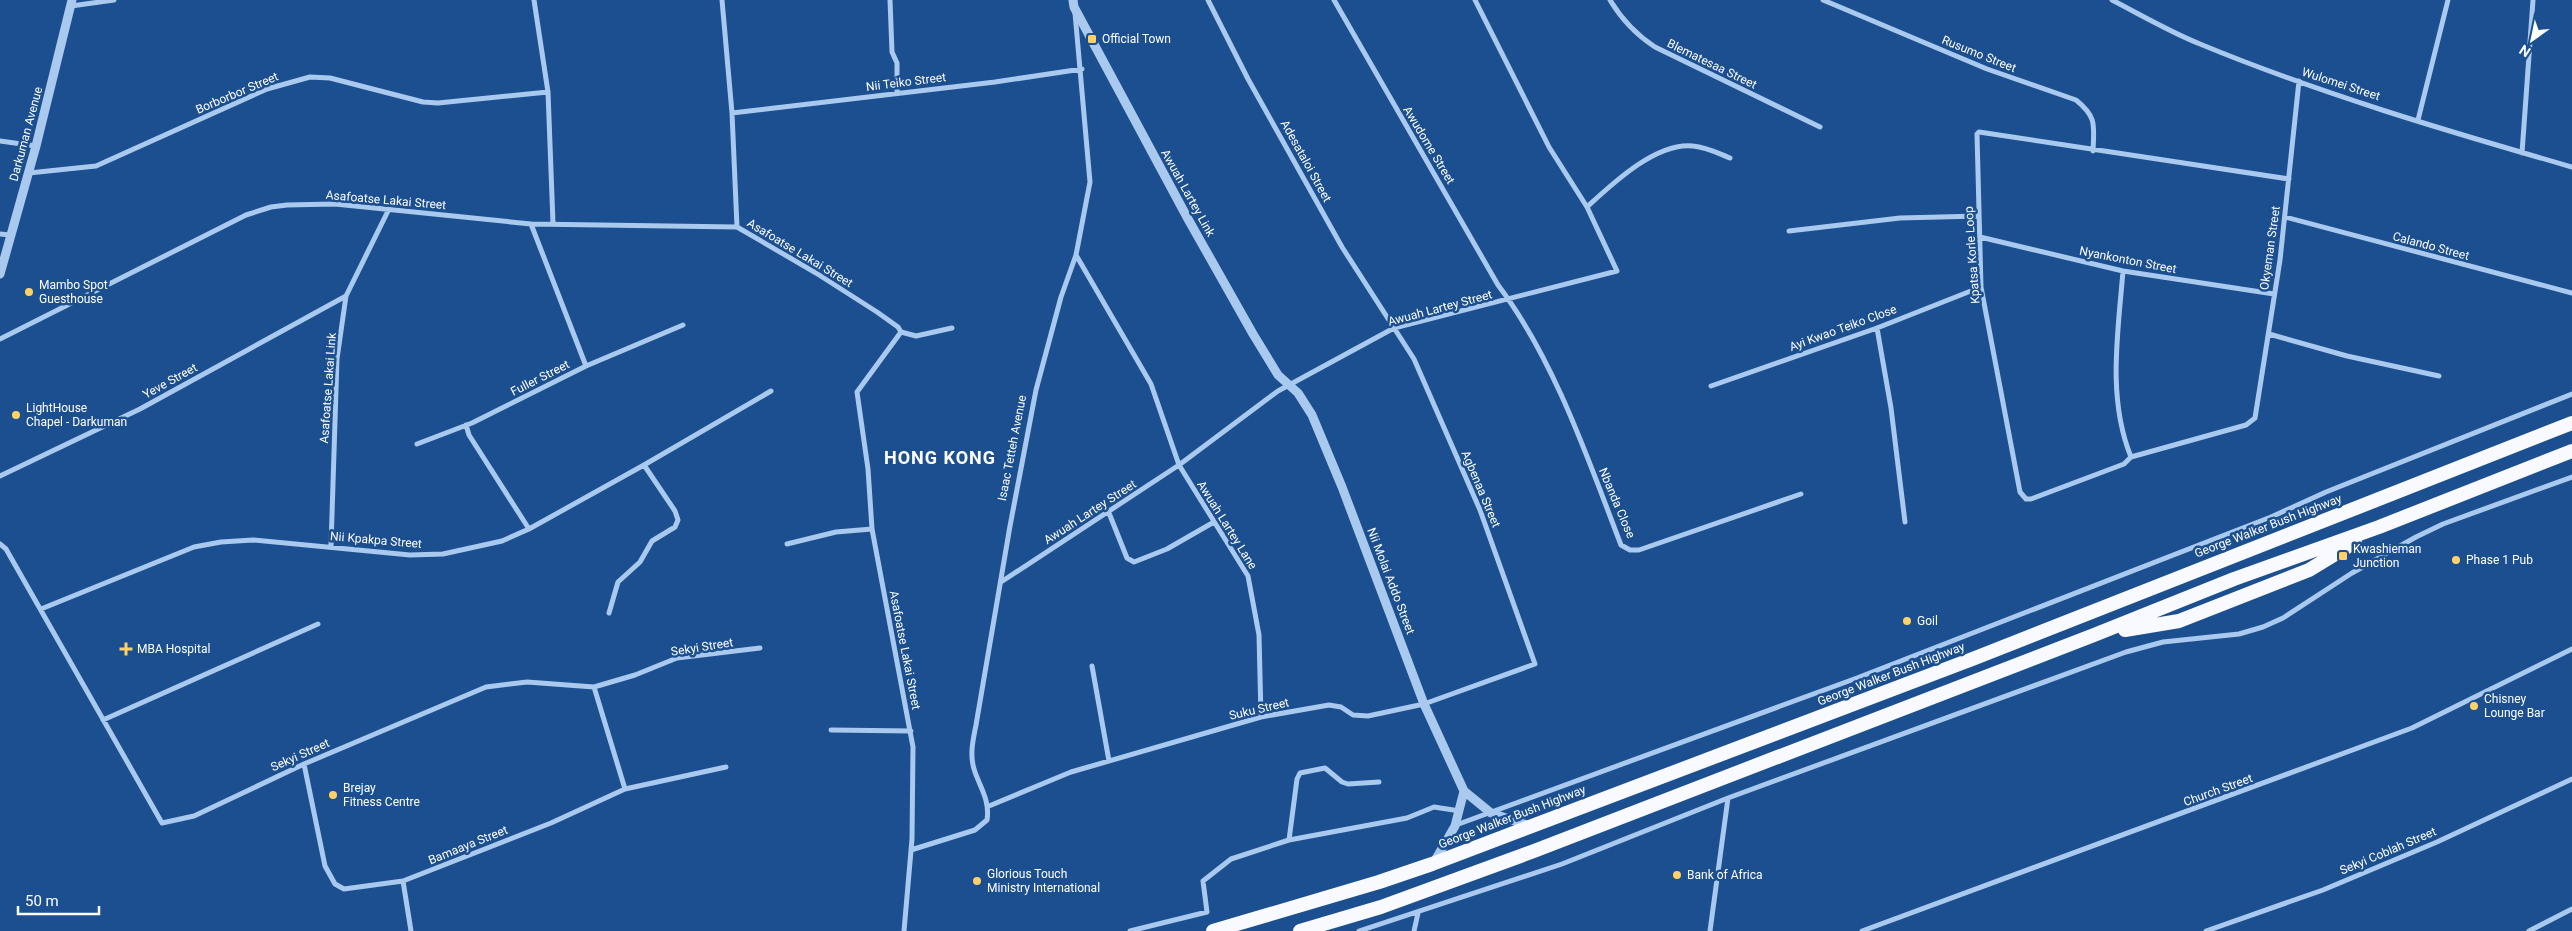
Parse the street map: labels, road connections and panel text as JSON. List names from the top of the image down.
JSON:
{
  "streets": {
    "highway": ["George Walker Bush Highway"],
    "street": [
      "Rusumo Street",
      "Blematesaa Street",
      "Nii Teiko Street",
      "Wulomei Street",
      "Borborbor Street",
      "Darkuman Avenue",
      "Awudome Street",
      "Adesataloi Street",
      "Awuah Lartey Link",
      "Asafoatse Lakai Street",
      "Calando Street",
      "Okyeman Street",
      "Kpatsa Korle Loop",
      "Nyankonton Street",
      "Awuah Lartey Street",
      "Ayi Kwao Teiko Close",
      "Fuller Street",
      "Yeve Street",
      "Asafoatse Lakai Link",
      "Isaac Tetteh Avenue",
      "Agbenaa Street",
      "Nbanda Close",
      "Awuah Lartey Lane",
      "Nii Kpakpa Street",
      "Nii Molai Addo Street",
      "Sekyi Street",
      "Suku Street",
      "Church Street",
      "Bamaaya Street",
      "Sekyi Coblah Street"
    ]
  },
  "crossings": [
    ["Rusumo Street", "Kpatsa Korle Loop"],
    ["Nii Teiko Street", "Isaac Tetteh Avenue"],
    ["Wulomei Street", "Okyeman Street"],
    ["Borborbor Street", "Darkuman Avenue"],
    ["Awudome Street", "Awuah Lartey Street"],
    ["Awudome Street", "Nbanda Close"],
    ["Adesataloi Street", "Awuah Lartey Street"],
    ["Adesataloi Street", "Agbenaa Street"],
    ["Awuah Lartey Link", "Awuah Lartey Street"],
    ["Awuah Lartey Link", "Isaac Tetteh Avenue"],
    ["Awuah Lartey Link", "Nii Molai Addo Street"],
    ["Asafoatse Lakai Street", "Fuller Street"],
    ["Asafoatse Lakai Street", "Asafoatse Lakai Link"],
    ["Calando Street", "Okyeman Street"],
    ["Okyeman Street", "Kpatsa Korle Loop"],
    ["Okyeman Street", "Nyankonton Street"],
    ["Kpatsa Korle Loop", "Nyankonton Street"],
    ["Kpatsa Korle Loop", "Ayi Kwao Teiko Close"],
    ["Awuah Lartey Street", "Isaac Tetteh Avenue"],
    ["Awuah Lartey Street", "Agbenaa Street"],
    ["Awuah Lartey Street", "Nbanda Close"],
    ["Awuah Lartey Street", "Awuah Lartey Lane"],
    ["Awuah Lartey Street", "Nii Molai Addo Street"],
    ["Yeve Street", "Asafoatse Lakai Link"],
    ["Asafoatse Lakai Link", "Nii Kpakpa Street"],
    ["Isaac Tetteh Avenue", "Awuah Lartey Lane"],
    ["Isaac Tetteh Avenue", "Suku Street"],
    ["Agbenaa Street", "Suku Street"],
    ["Awuah Lartey Lane", "Suku Street"],
    ["George Walker Bush Highway", "Nii Molai Addo Street"],
    ["Nii Kpakpa Street", "Sekyi Street"],
    ["Nii Molai Addo Street", "Suku Street"],
    ["Sekyi Street", "Bamaaya Street"]
  ],
  "districts": ["HONG KONG"],
  "places": {
    "transit": ["Official Town", "Kwashieman Junction"],
    "other": [
      "Mambo Spot Guesthouse",
      "LightHouse Chapel - Darkuman",
      "Phase 1 Pub",
      "Goil",
      "Chisney Lounge Bar",
      "Brejay Fitness Centre",
      "Bank of Africa",
      "Glorious Touch Ministry International"
    ],
    "health": ["MBA Hospital"]
  },
  "scale_bar": "50 m",
  "north": "bottom left"
}
